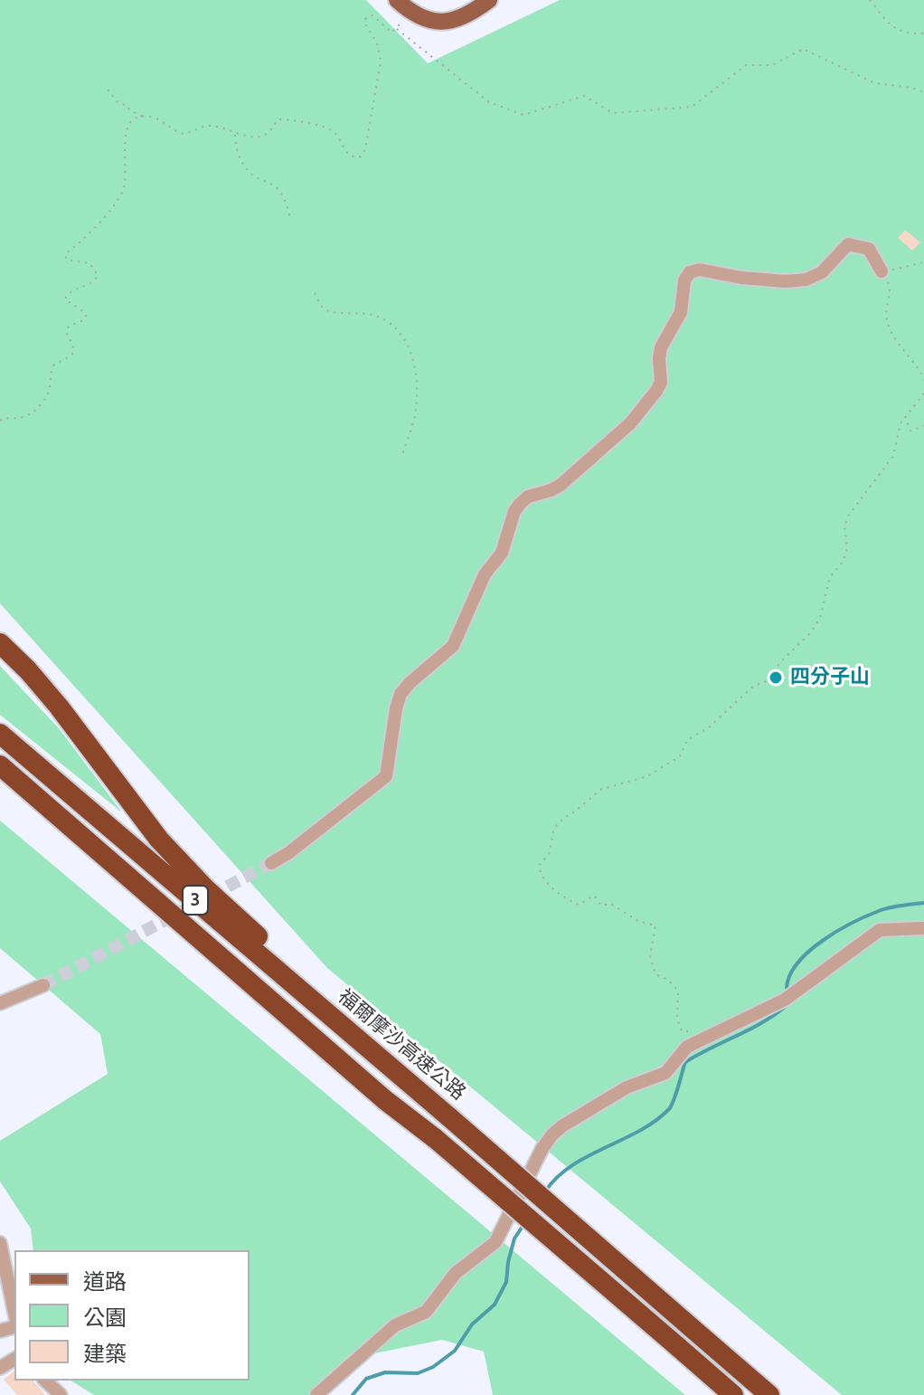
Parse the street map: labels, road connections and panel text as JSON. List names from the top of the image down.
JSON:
{
  "streets": {
    "highway": ["3", "福爾摩沙高速公路"]
  },
  "places": ["四分子山"],
  "legend": ["道路", "公園", "建築"]
}
